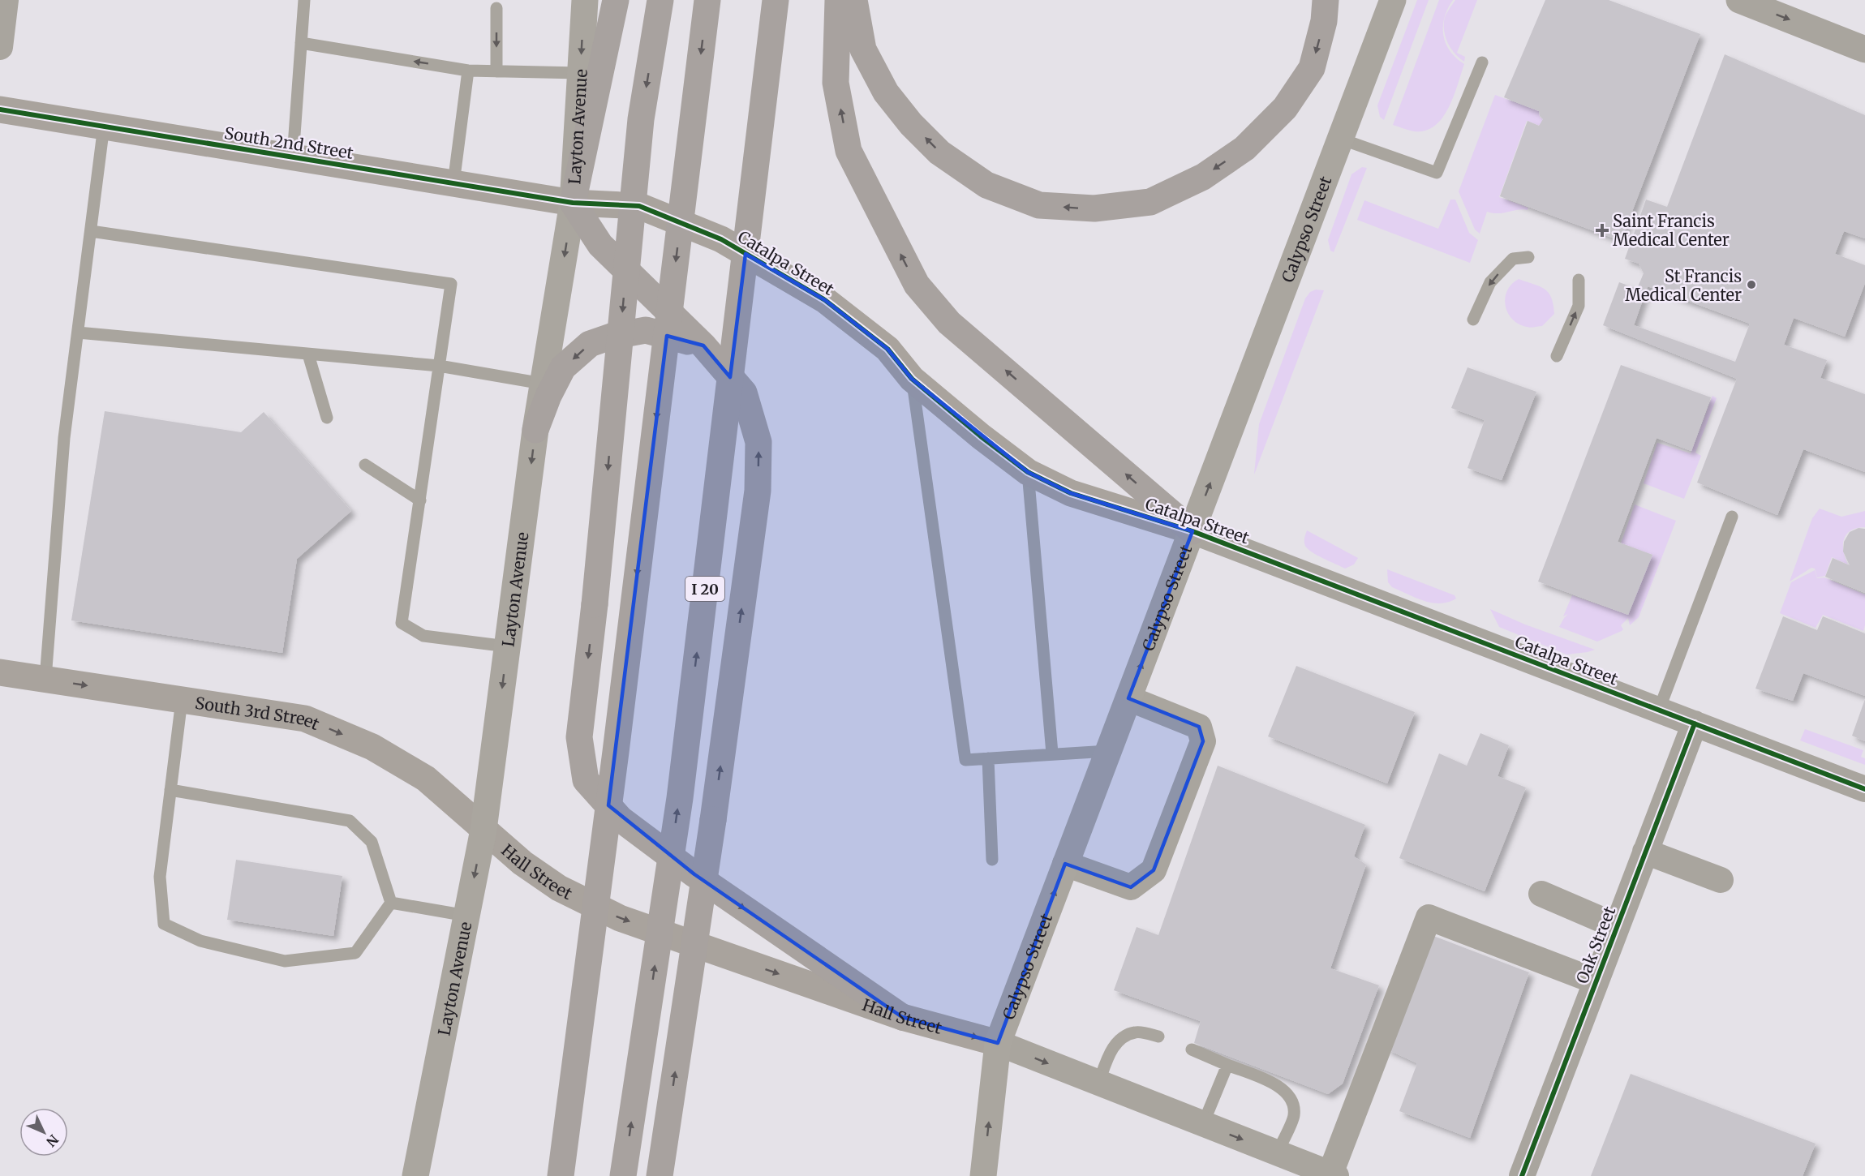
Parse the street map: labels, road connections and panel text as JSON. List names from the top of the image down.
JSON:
{
  "streets": {
    "highway": ["I 20"],
    "main road": [
      "Layton Avenue",
      "South 2nd Street",
      "Calypso Street",
      "Catalpa Street",
      "South 3rd Street",
      "Hall Street"
    ],
    "street": ["Oak Street"]
  },
  "crossings": [
    ["Layton Avenue", "South 2nd Street"],
    ["Layton Avenue", "Catalpa Street"],
    ["Layton Avenue", "South 3rd Street"],
    ["Layton Avenue", "Hall Street"],
    ["South 2nd Street", "Catalpa Street"],
    ["Calypso Street", "Catalpa Street"],
    ["Calypso Street", "Hall Street"],
    ["Catalpa Street", "Oak Street"],
    ["South 3rd Street", "Hall Street"]
  ],
  "one_way": [
    "Layton Avenue",
    "Calypso Street",
    "South 3rd Street",
    "Hall Street"
  ],
  "places": {
    "health": ["Saint Francis Medical Center"],
    "other": ["St Francis Medical Center"]
  },
  "north": "bottom right"
}
